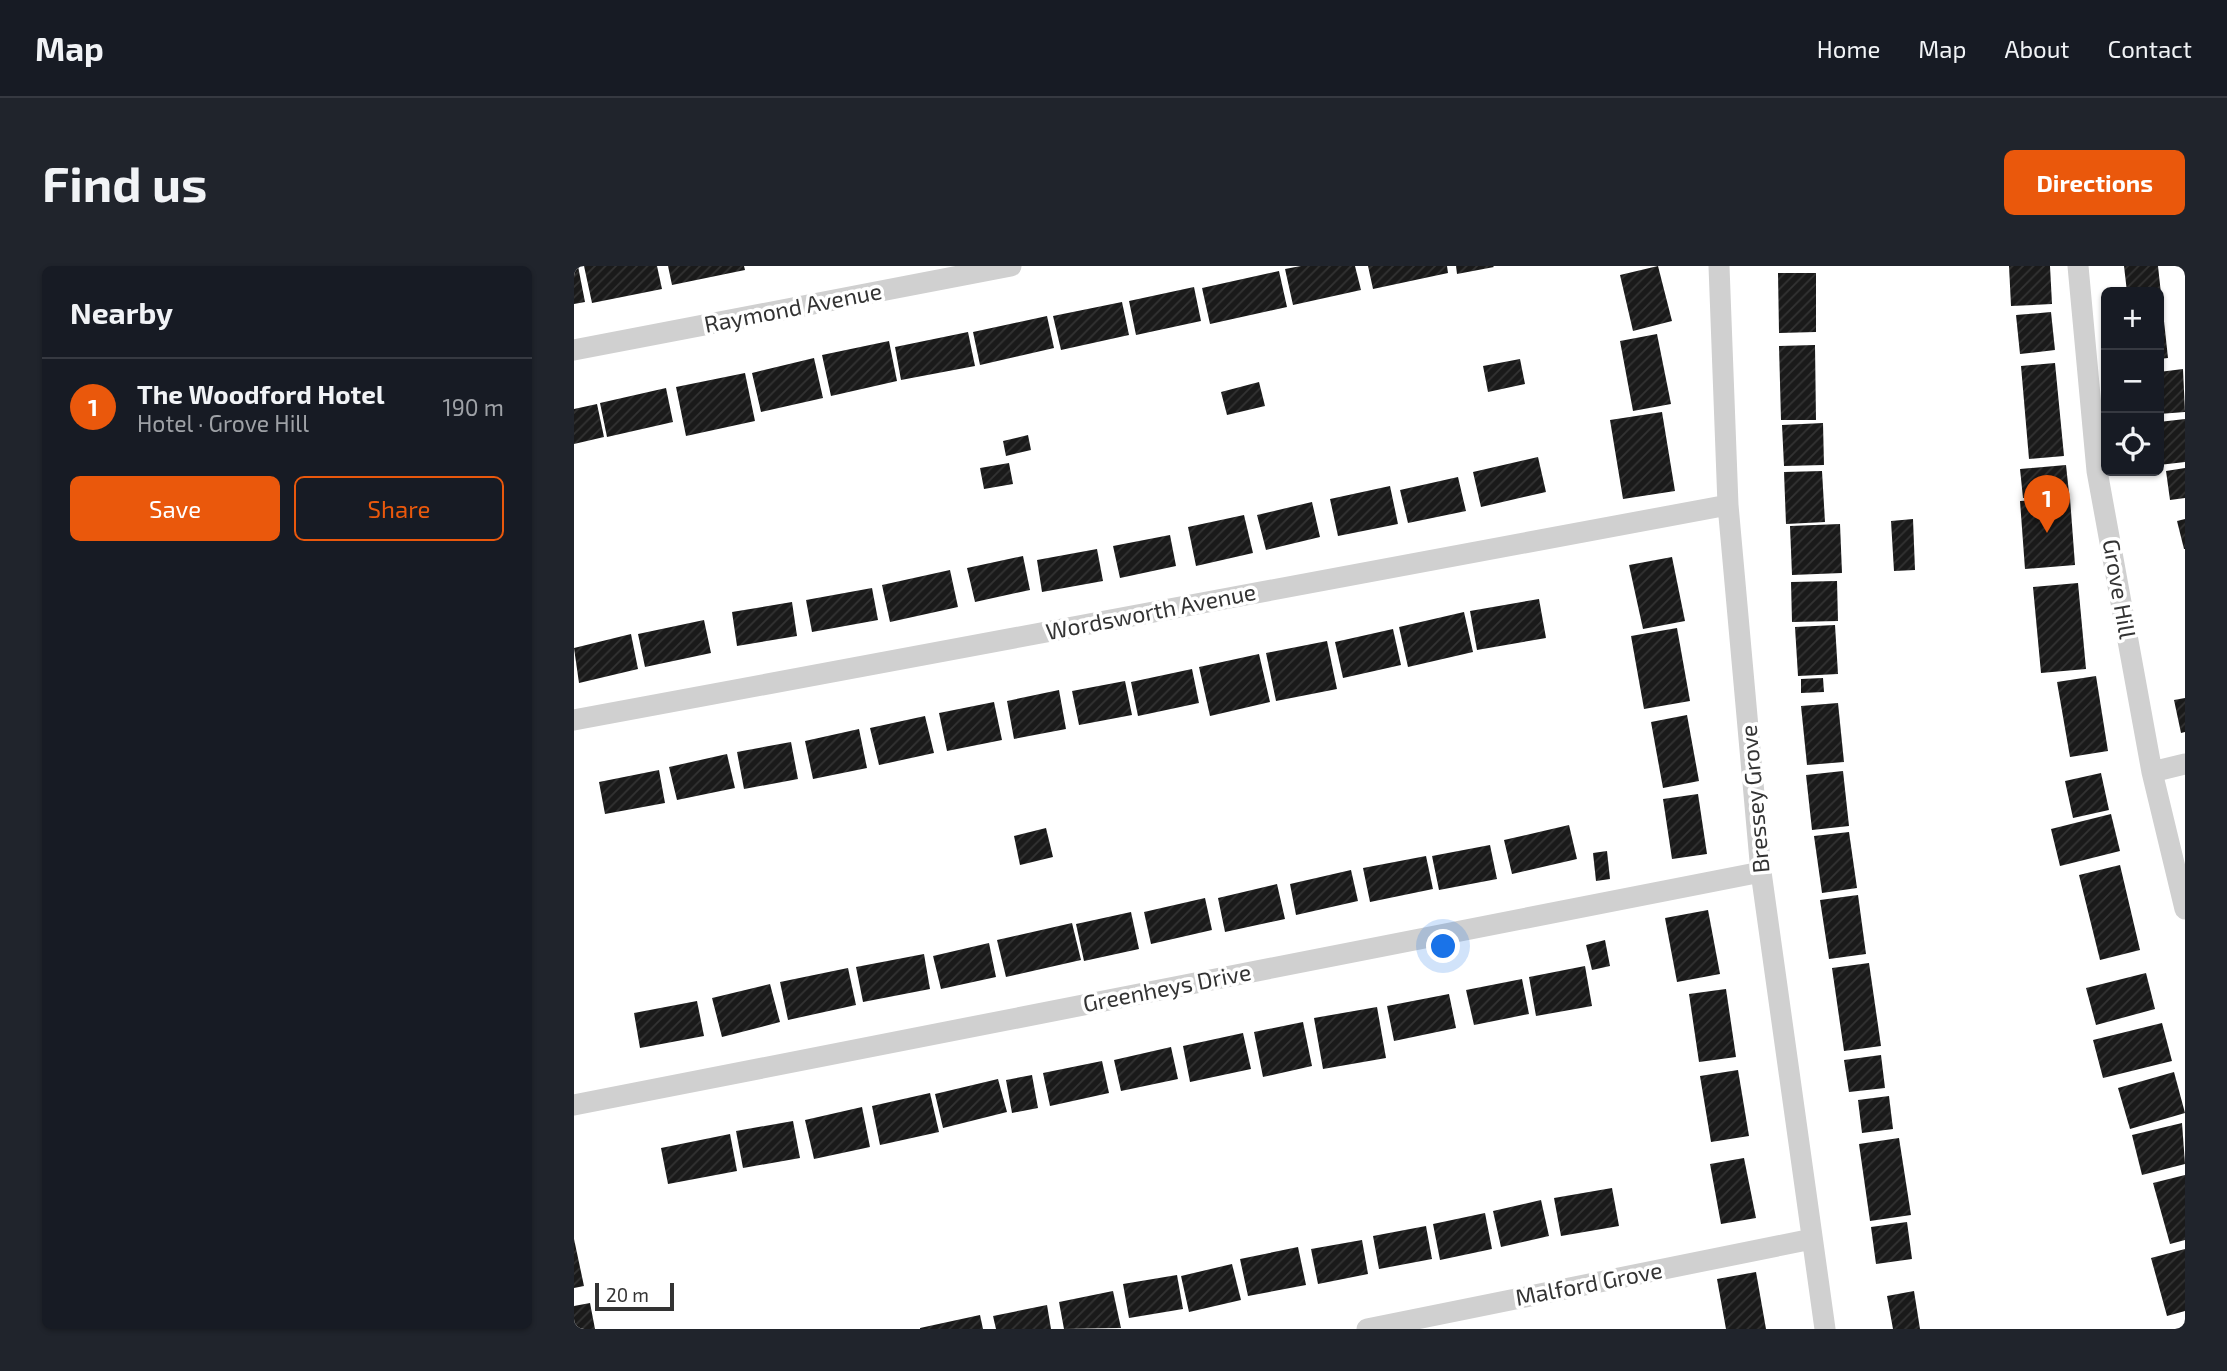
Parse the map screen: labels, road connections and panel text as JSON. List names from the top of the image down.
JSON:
{
  "streets": {
    "street": [
      "Raymond Avenue",
      "Grove Hill",
      "Wordsworth Avenue",
      "Bressey Grove",
      "Greenheys Drive",
      "Malford Grove"
    ]
  },
  "crossings": [
    ["Wordsworth Avenue", "Bressey Grove"],
    ["Bressey Grove", "Greenheys Drive"],
    ["Bressey Grove", "Malford Grove"]
  ],
  "scale_bar": "20 m",
  "page": {
    "header": "Map",
    "nav": [
      "Home",
      "Map",
      "About",
      "Contact"
    ],
    "buttons": [
      "Directions",
      ["Save", "Share"]
    ],
    "title": "Find us",
    "heading": "Nearby",
    "map_buttons": ["+", "−"],
    "list": [
      {
        "mark": "1",
        "name": "The Woodford Hotel",
        "note": "Hotel · Grove Hill",
        "value": "190 m"
      }
    ],
    "pins": "1",
    "scale": "20 m"
  }
}
